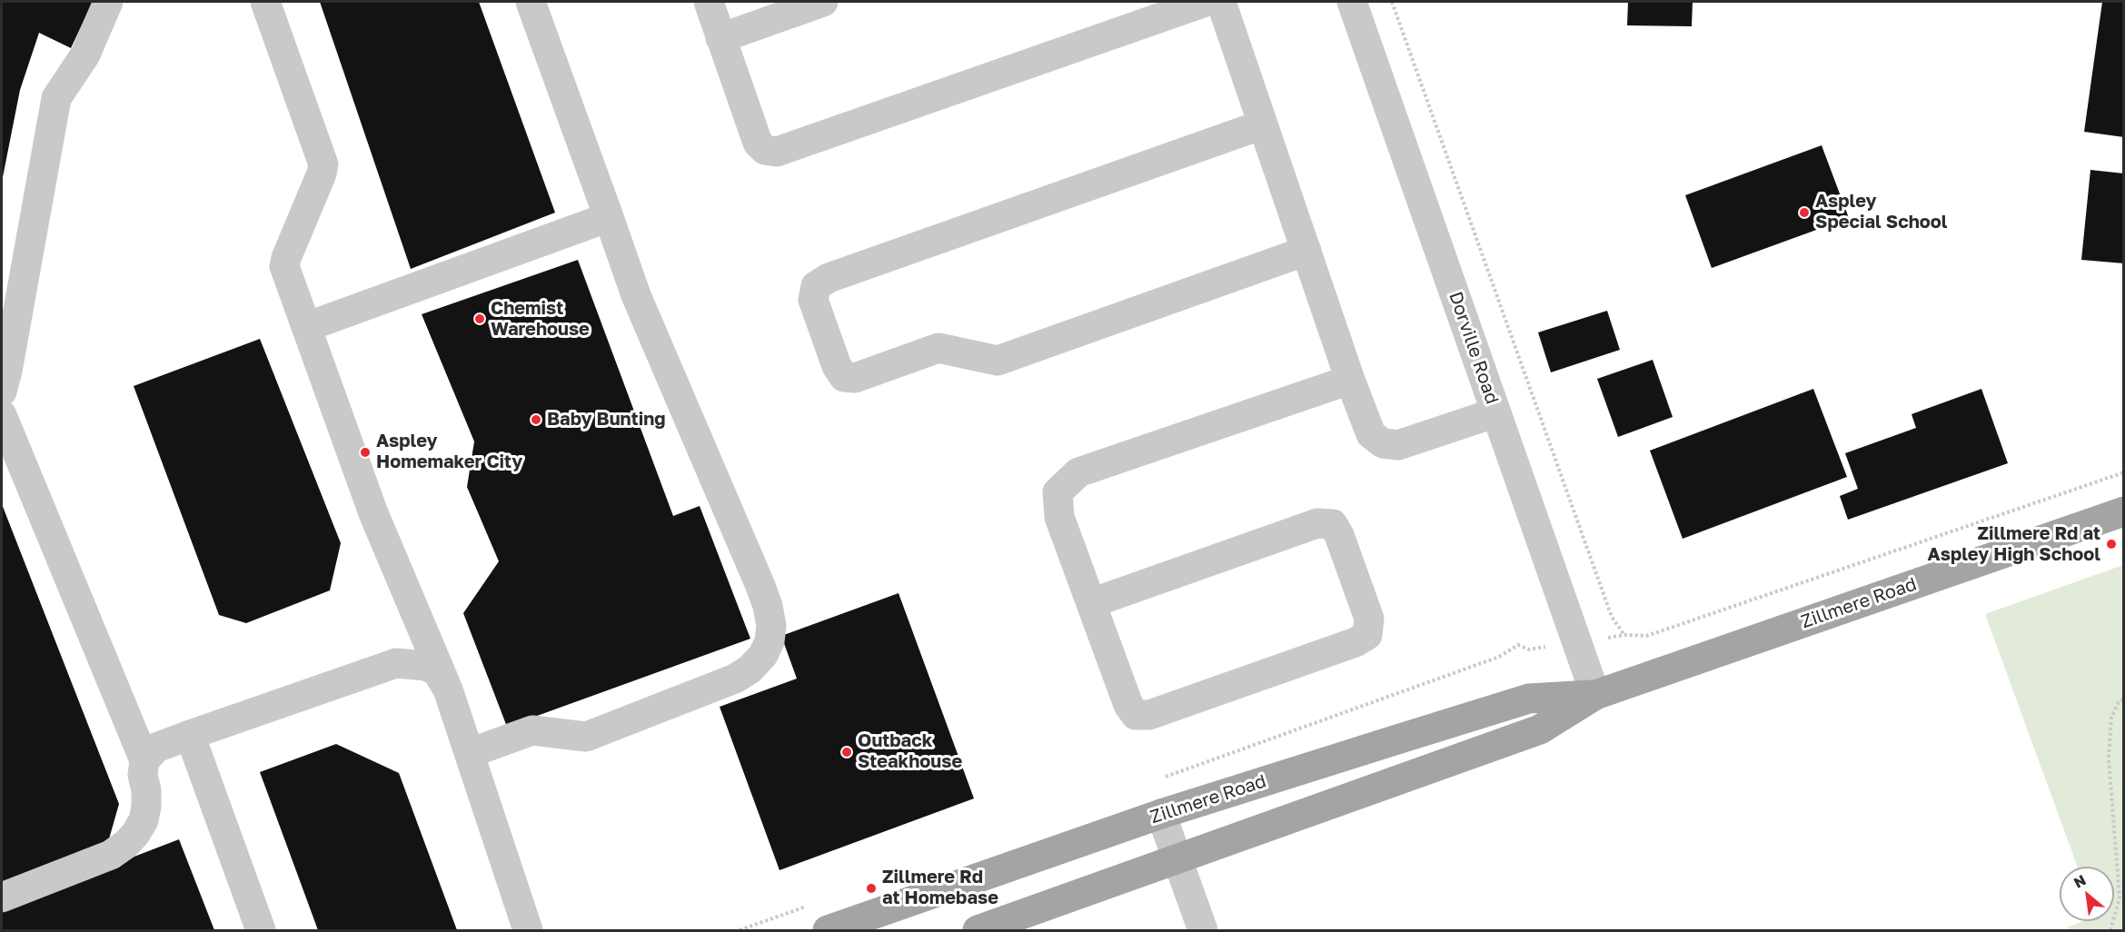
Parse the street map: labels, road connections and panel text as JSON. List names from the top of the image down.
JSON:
{
  "streets": {
    "main road": ["Zillmere Road"],
    "street": ["Dorville Road"]
  },
  "crossings": [
    ["Dorville Road", "Zillmere Road"]
  ],
  "places": [
    "Aspley Special School",
    "Chemist Warehouse",
    "Baby Bunting",
    "Aspley Homemaker City",
    "Zillmere Rd at Aspley High School",
    "Outback Steakhouse",
    "Zillmere Rd at Homebase"
  ],
  "north": "top left"
}
